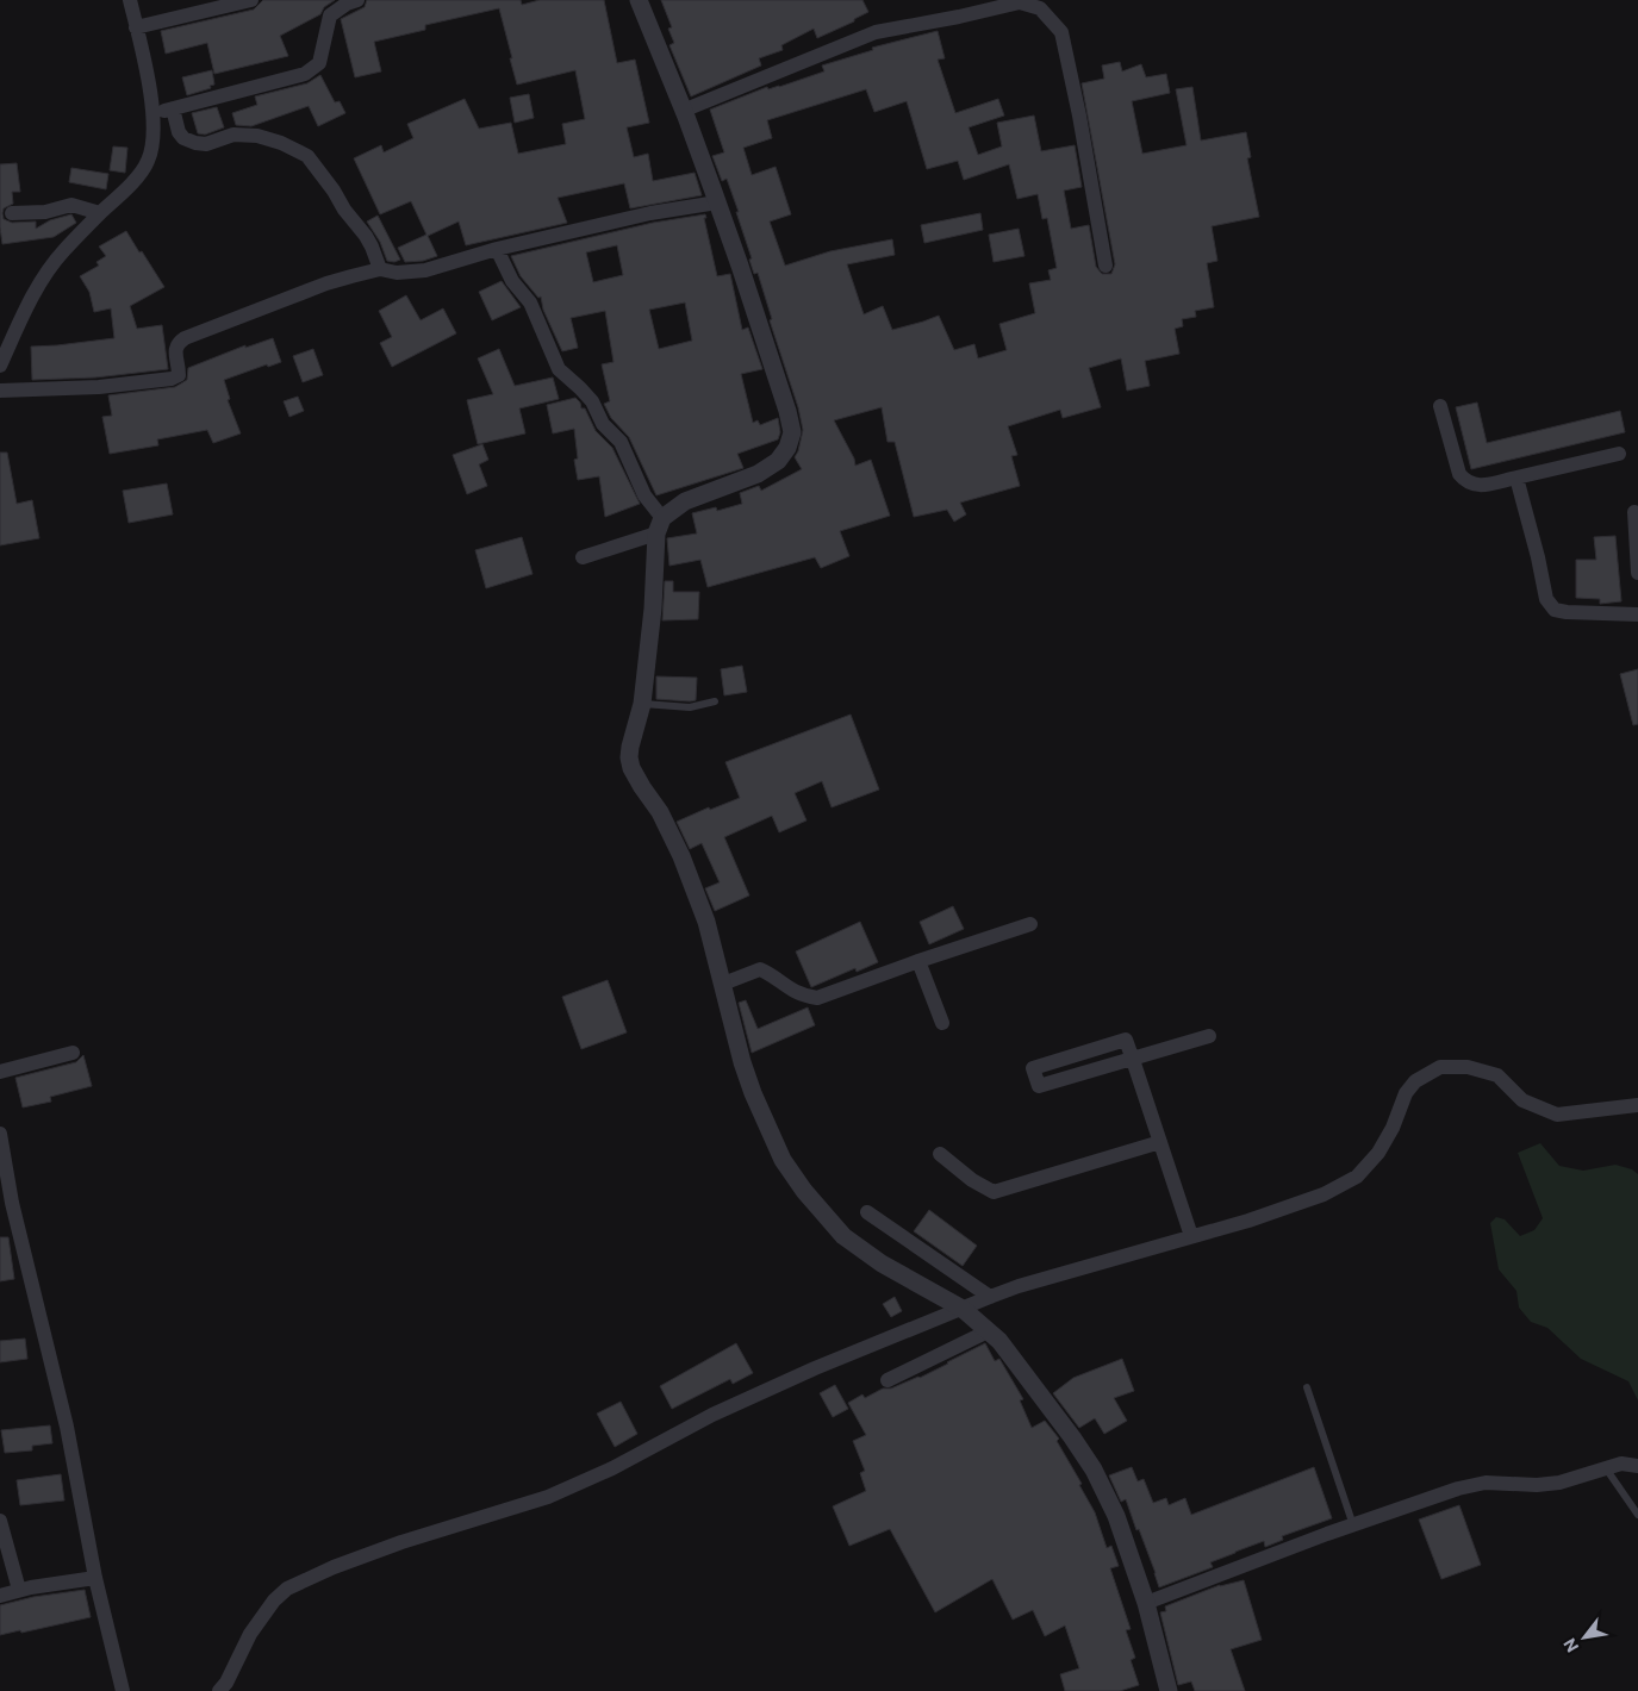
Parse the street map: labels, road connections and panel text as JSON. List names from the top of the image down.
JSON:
{
  "north": "bottom left"
}
